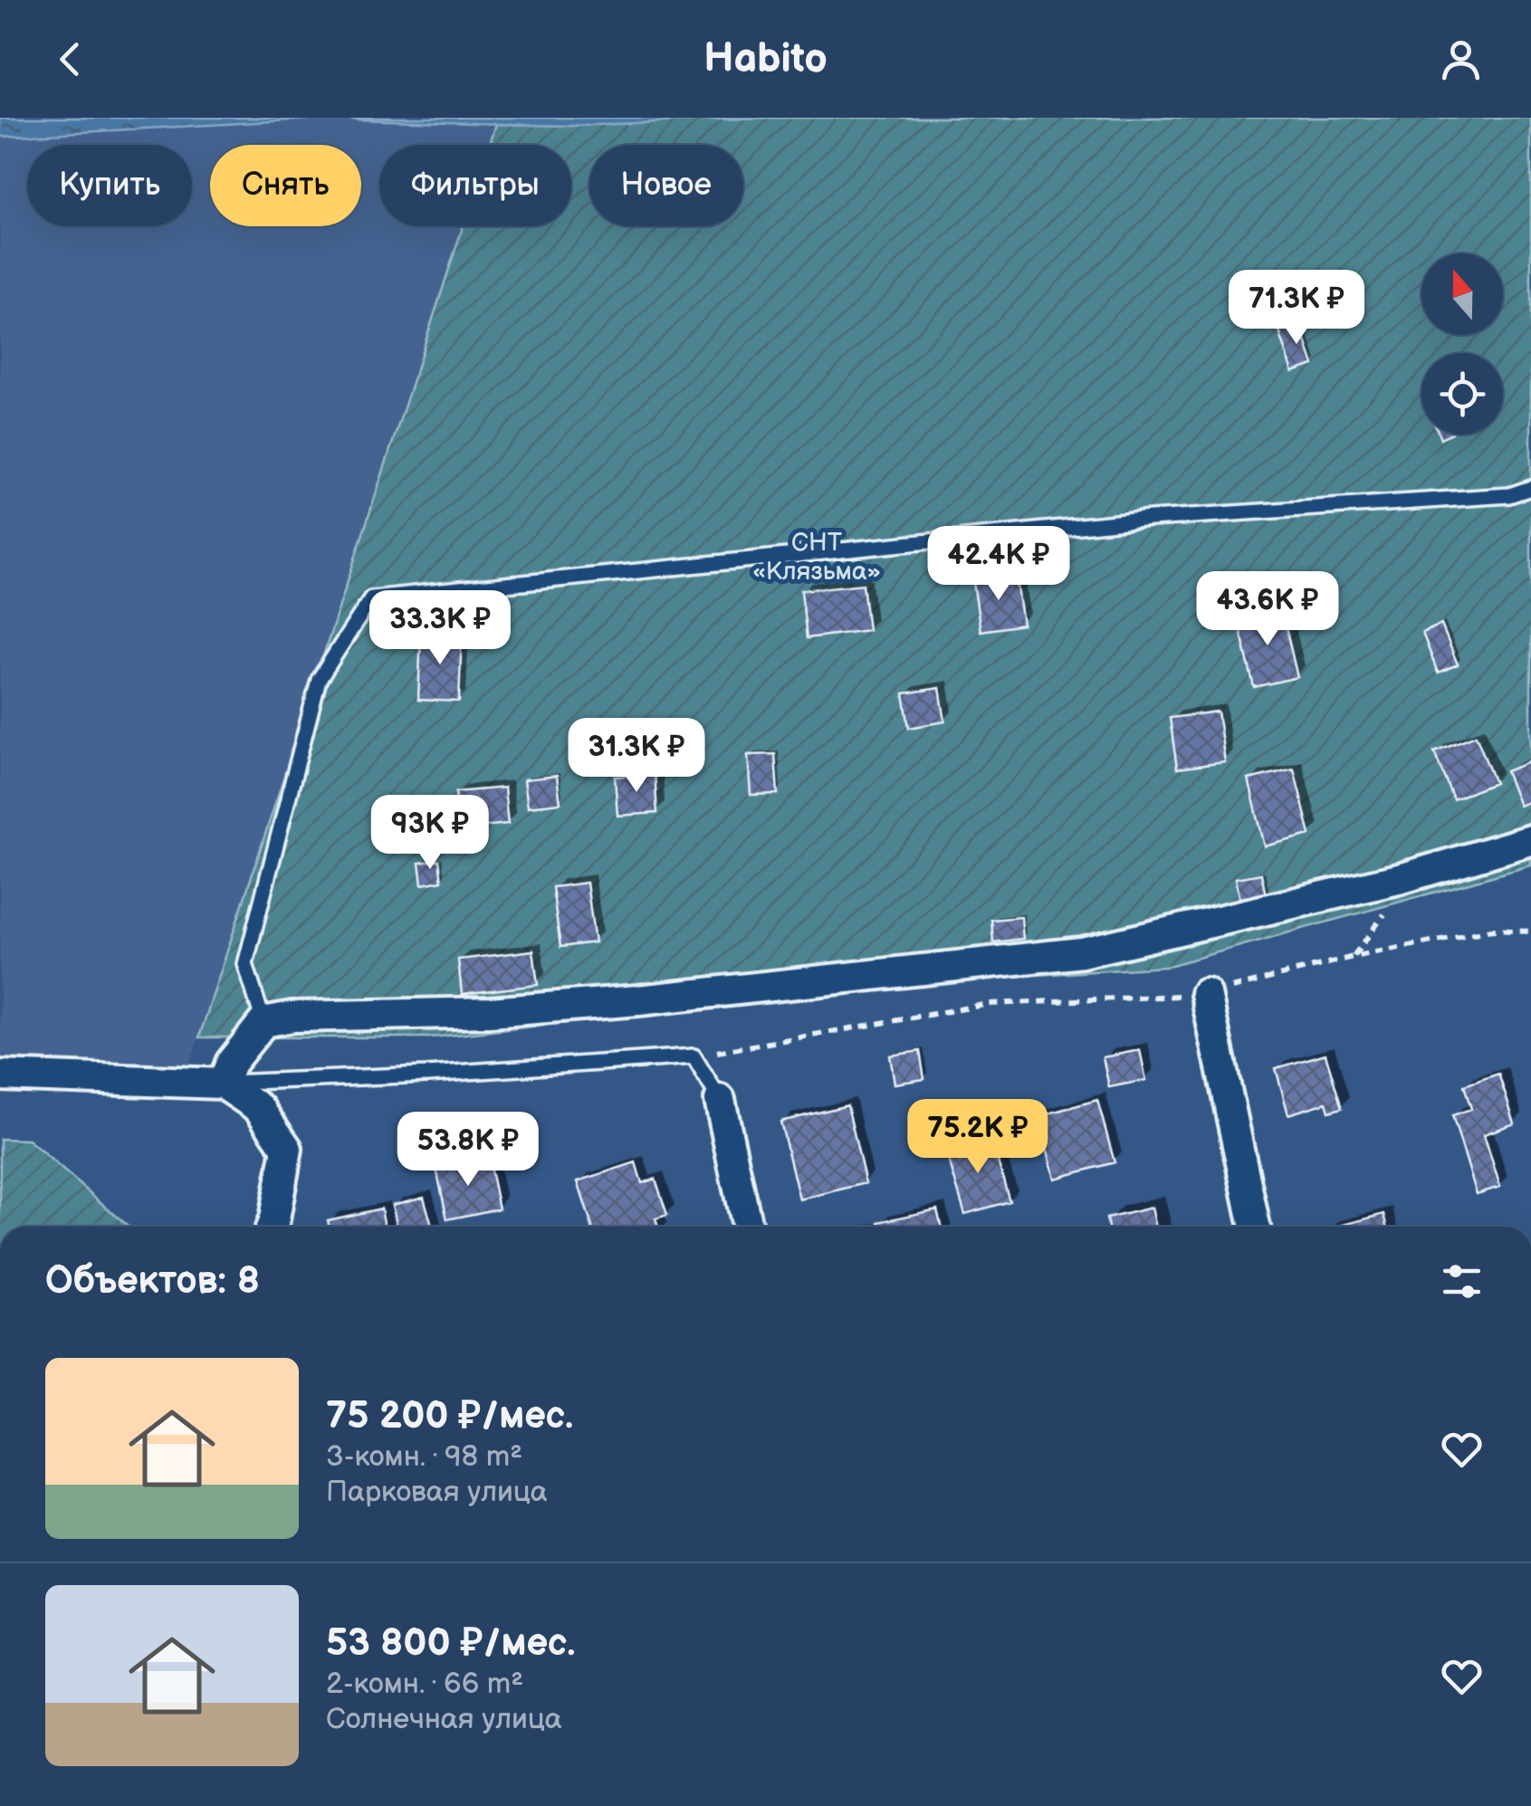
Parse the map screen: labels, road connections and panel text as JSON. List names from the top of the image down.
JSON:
{
  "parks": ["СНТ «Клязьма»"],
  "north": "top",
  "page": {
    "header": "Habito",
    "chip": [
      "Купить",
      "Снять",
      "Фильтры",
      "Новое"
    ],
    "price": [
      "71.3K ₽",
      "42.4K ₽",
      "43.6K ₽",
      "33.3K ₽",
      "31.3K ₽",
      "93K ₽",
      "75.2K ₽",
      "53.8K ₽"
    ],
    "heading": "Объектов: 8",
    "list": [
      {
        "name": "75 200 ₽/мес.",
        "note": "3-комн. · 98 m² · Парковая улица"
      },
      {
        "name": "53 800 ₽/мес.",
        "note": "2-комн. · 66 m² · Солнечная улица"
      }
    ]
  }
}
